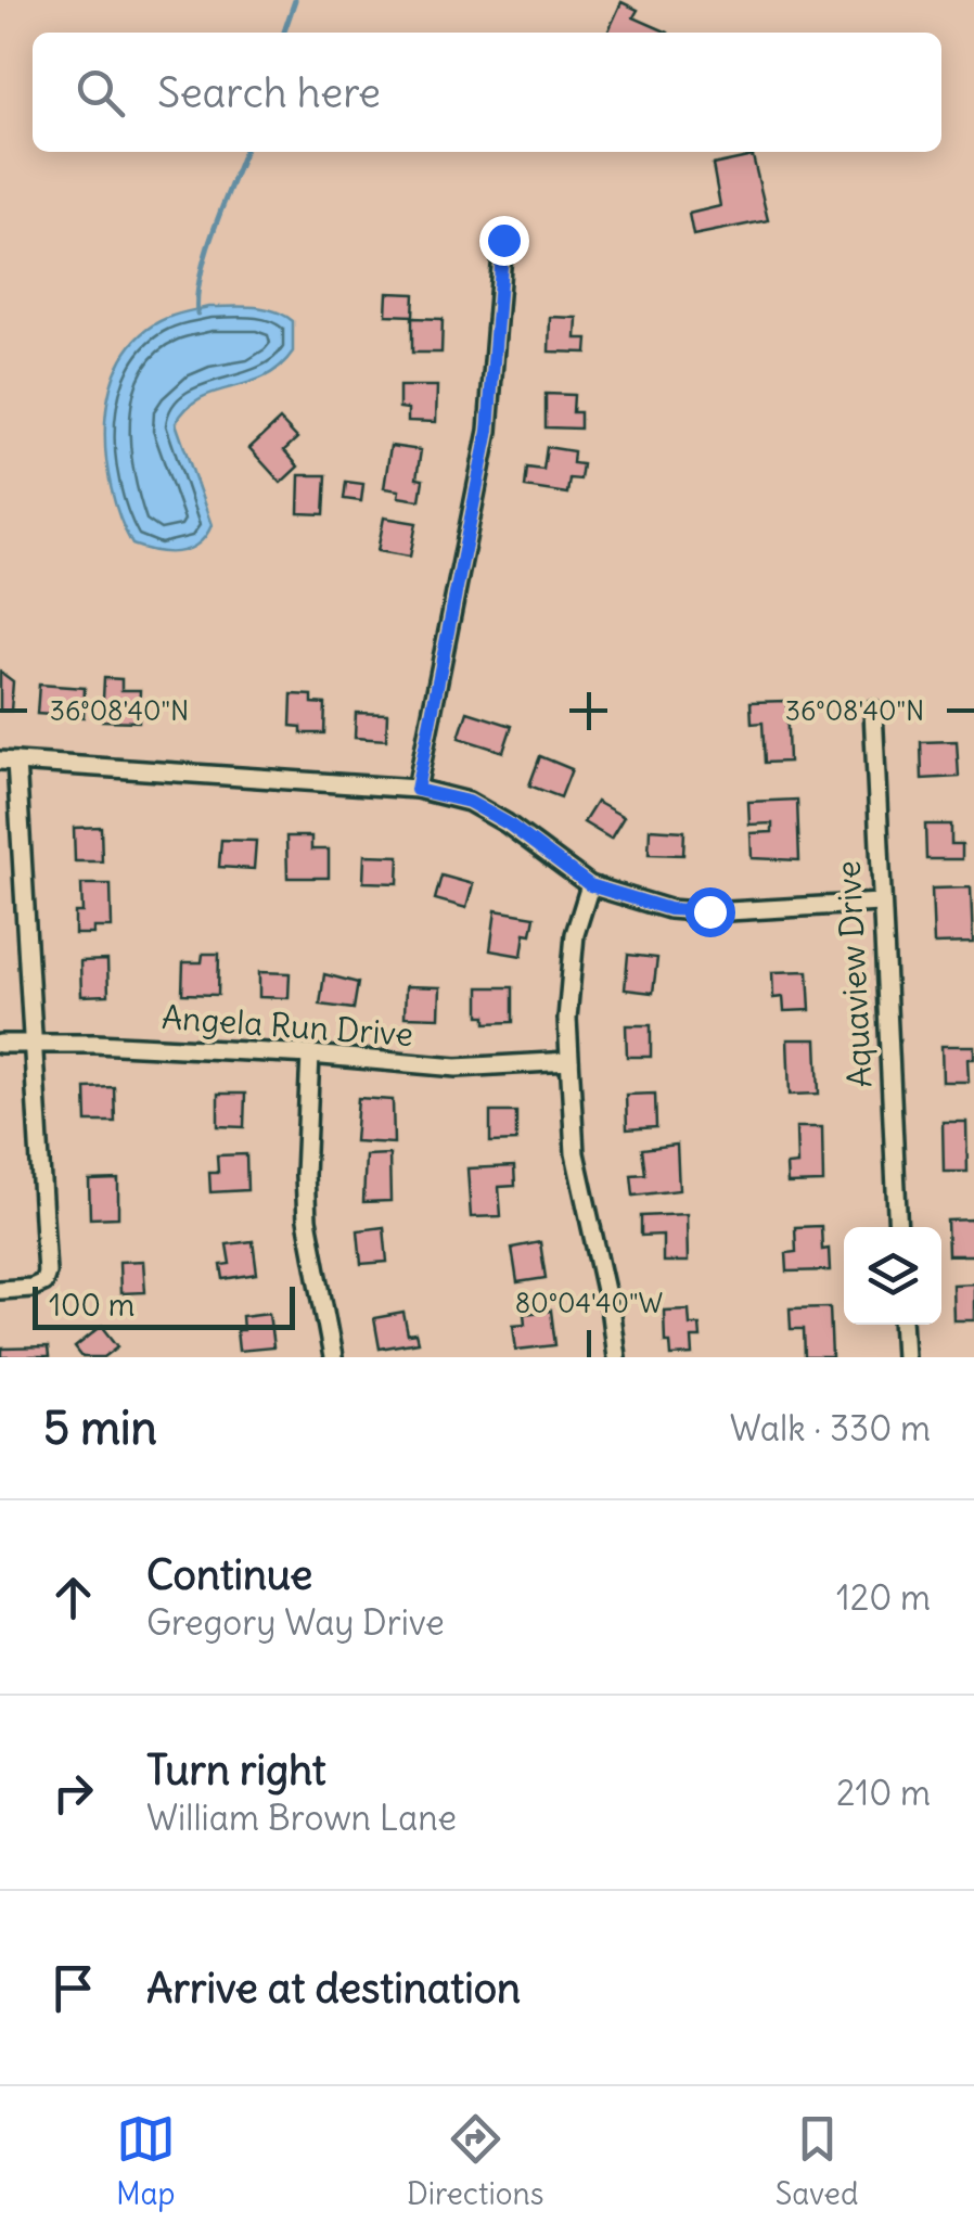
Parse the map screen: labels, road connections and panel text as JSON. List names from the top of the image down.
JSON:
{
  "streets": {
    "street": ["Aquaview Drive", "Angela Run Drive"]
  },
  "scale_bar": "100 m",
  "page": {
    "search": "Search here",
    "scale": "100 m",
    "heading": ["5 min", "Walk · 330 m"],
    "list": [
      ["Continue", "Gregory Way Drive", "120 m"],
      ["Turn right", "William Brown Lane", "210 m"],
      "Arrive at destination"
    ],
    "nav": ["Map", "Directions", "Saved"]
  },
  "coordinates": ["36°08'40\"N", "80°04'40\"W"]
}
